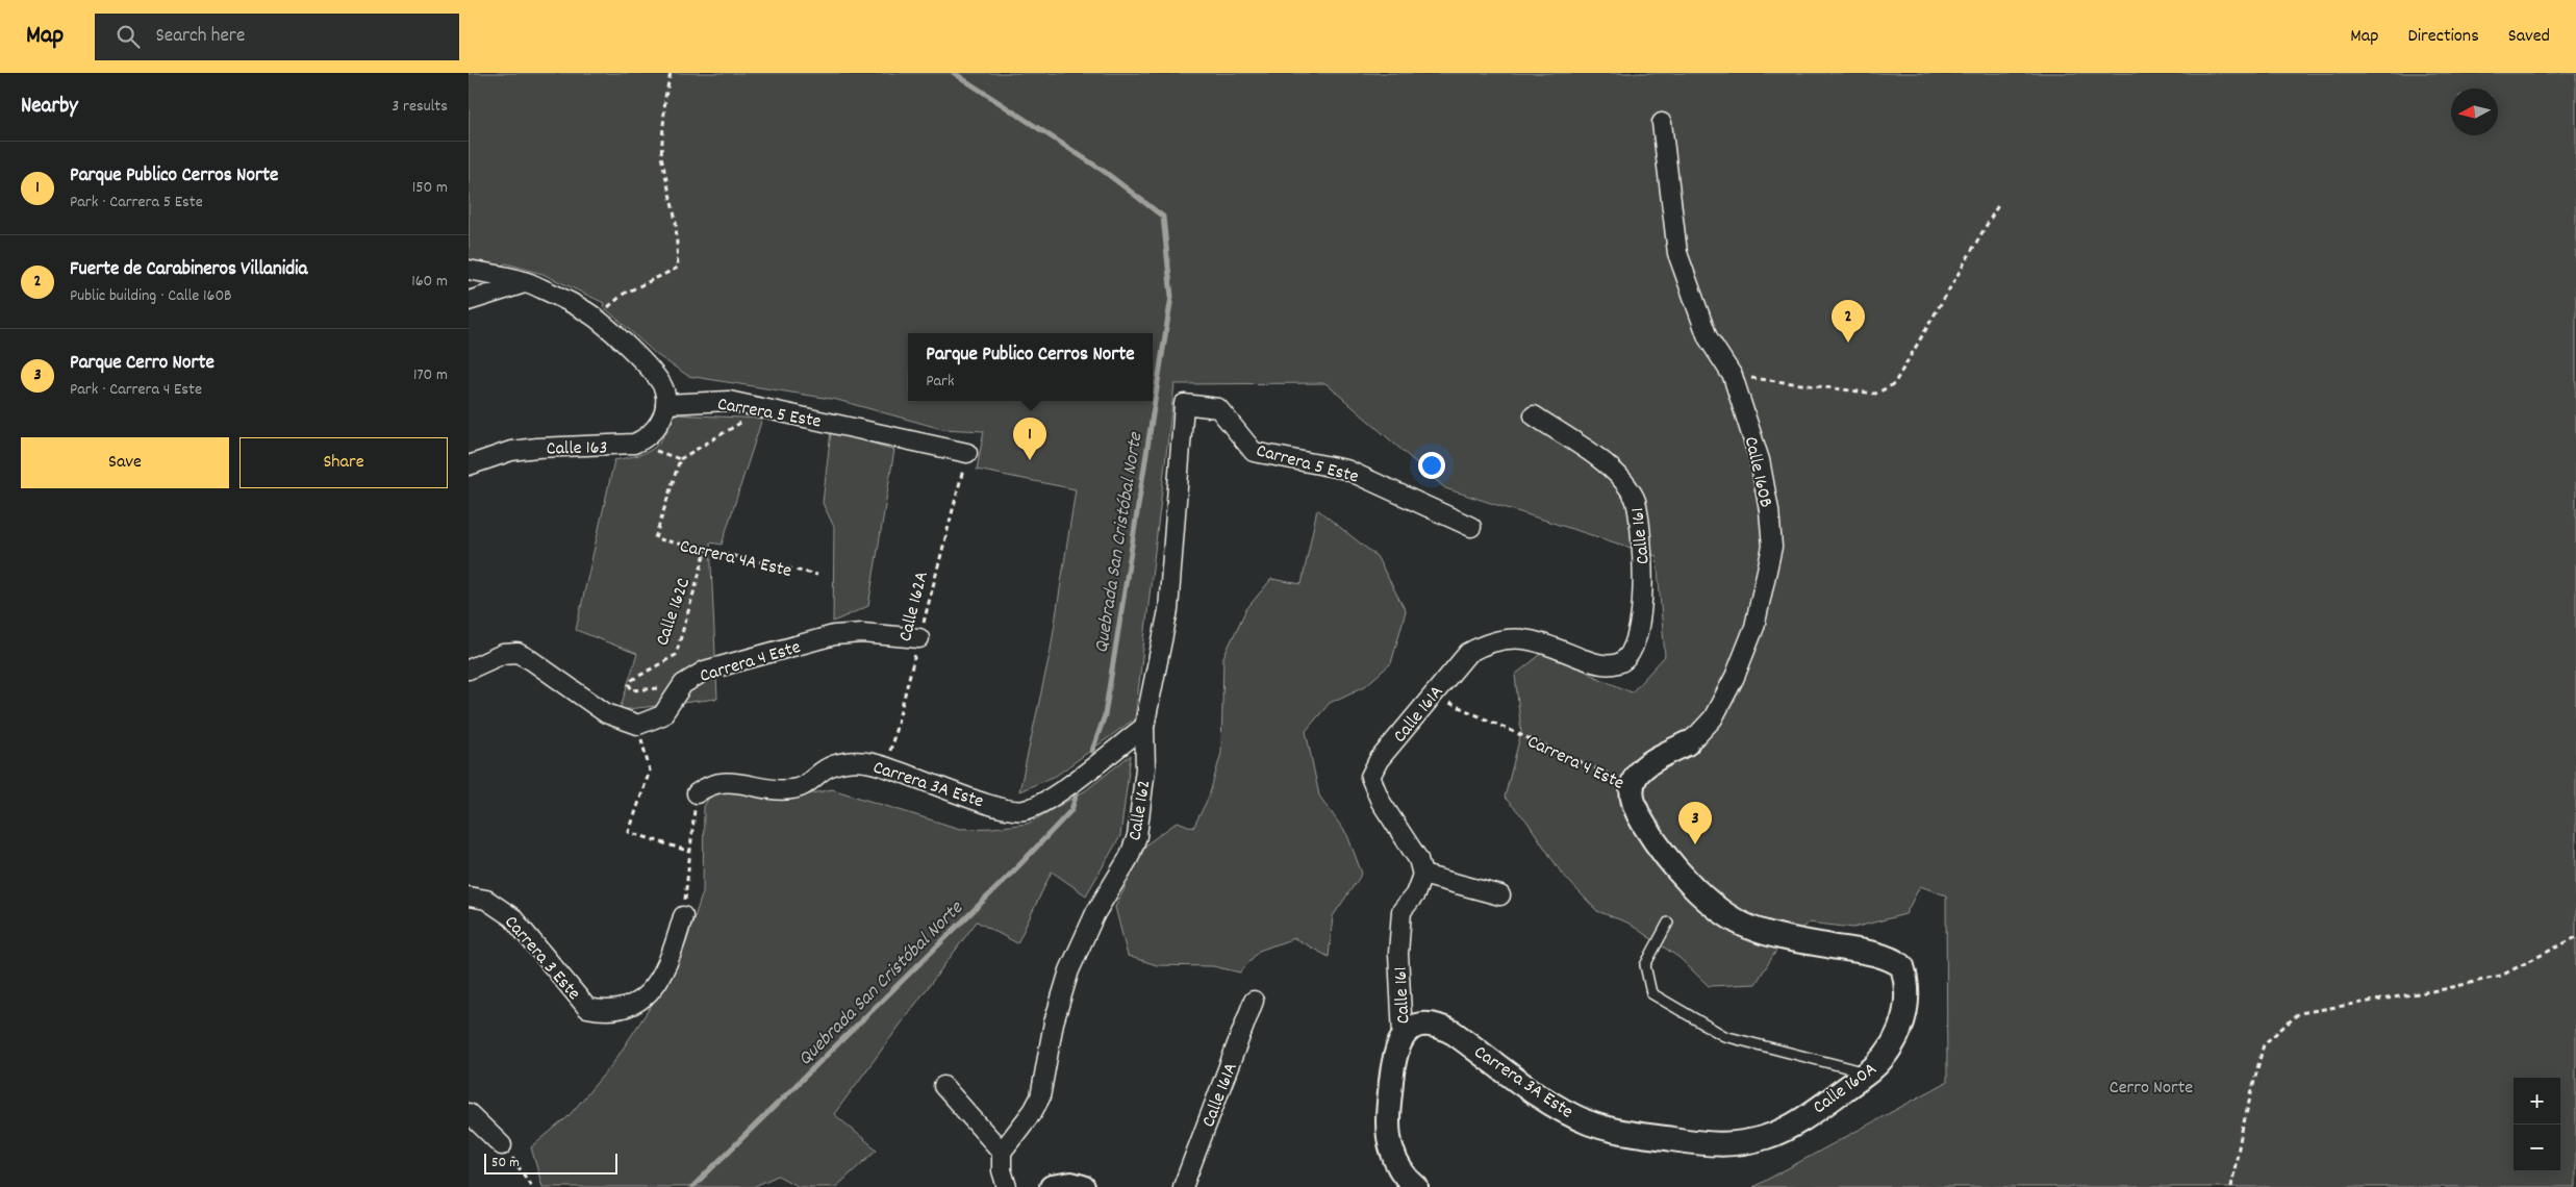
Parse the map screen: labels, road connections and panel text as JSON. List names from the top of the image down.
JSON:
{
  "streets": {
    "street": [
      "Carrera 5 Este",
      "Calle 163",
      "Calle 160B",
      "Calle 161",
      "Carrera 4 Este",
      "Calle 161A",
      "Carrera 3A Este",
      "Calle 162",
      "Carrera 3 Este",
      "Calle 160A"
    ],
    "path": ["Carrera 4A Este", "Calle 162A", "Calle 162C"]
  },
  "crossings": [
    ["Carrera 5 Este", "Calle 163"],
    ["Carrera 5 Este", "Calle 162A"],
    ["Carrera 5 Este", "Calle 162"],
    ["Calle 160B", "Carrera 4 Este"],
    ["Calle 161", "Calle 161A"],
    ["Calle 161", "Carrera 3A Este"],
    ["Carrera 4A Este", "Calle 162C"],
    ["Calle 162A", "Carrera 4 Este"],
    ["Calle 162A", "Carrera 3A Este"],
    ["Carrera 4 Este", "Calle 161A"],
    ["Carrera 4 Este", "Calle 160A"],
    ["Carrera 3A Este", "Calle 162"],
    ["Carrera 3A Este", "Calle 160A"]
  ],
  "water": ["Quebrada San Cristóbal Norte"],
  "parks": ["Cerro Norte"],
  "scale_bar": "50 m",
  "north": "left",
  "page": {
    "header": "Map",
    "search": "Search here",
    "nav": ["Map", "Directions", "Saved"],
    "heading": ["Nearby", "3 results"],
    "list": [
      {
        "mark": "1",
        "name": "Parque Publico Cerros Norte",
        "note": "Park · Carrera 5 Este",
        "value": "150 m"
      },
      {
        "mark": "2",
        "name": "Fuerte de Carabineros Villanidia",
        "note": "Public building · Calle 160B",
        "value": "160 m"
      },
      {
        "mark": "3",
        "name": "Parque Cerro Norte",
        "note": "Park · Carrera 4 Este",
        "value": "170 m"
      }
    ],
    "pins": ["2", "1", "3"],
    "popup": ["Parque Publico Cerros Norte", "Park"],
    "buttons": ["Save", "Share"],
    "map_buttons": ["+", "−"],
    "scale": "50 m"
  }
}
